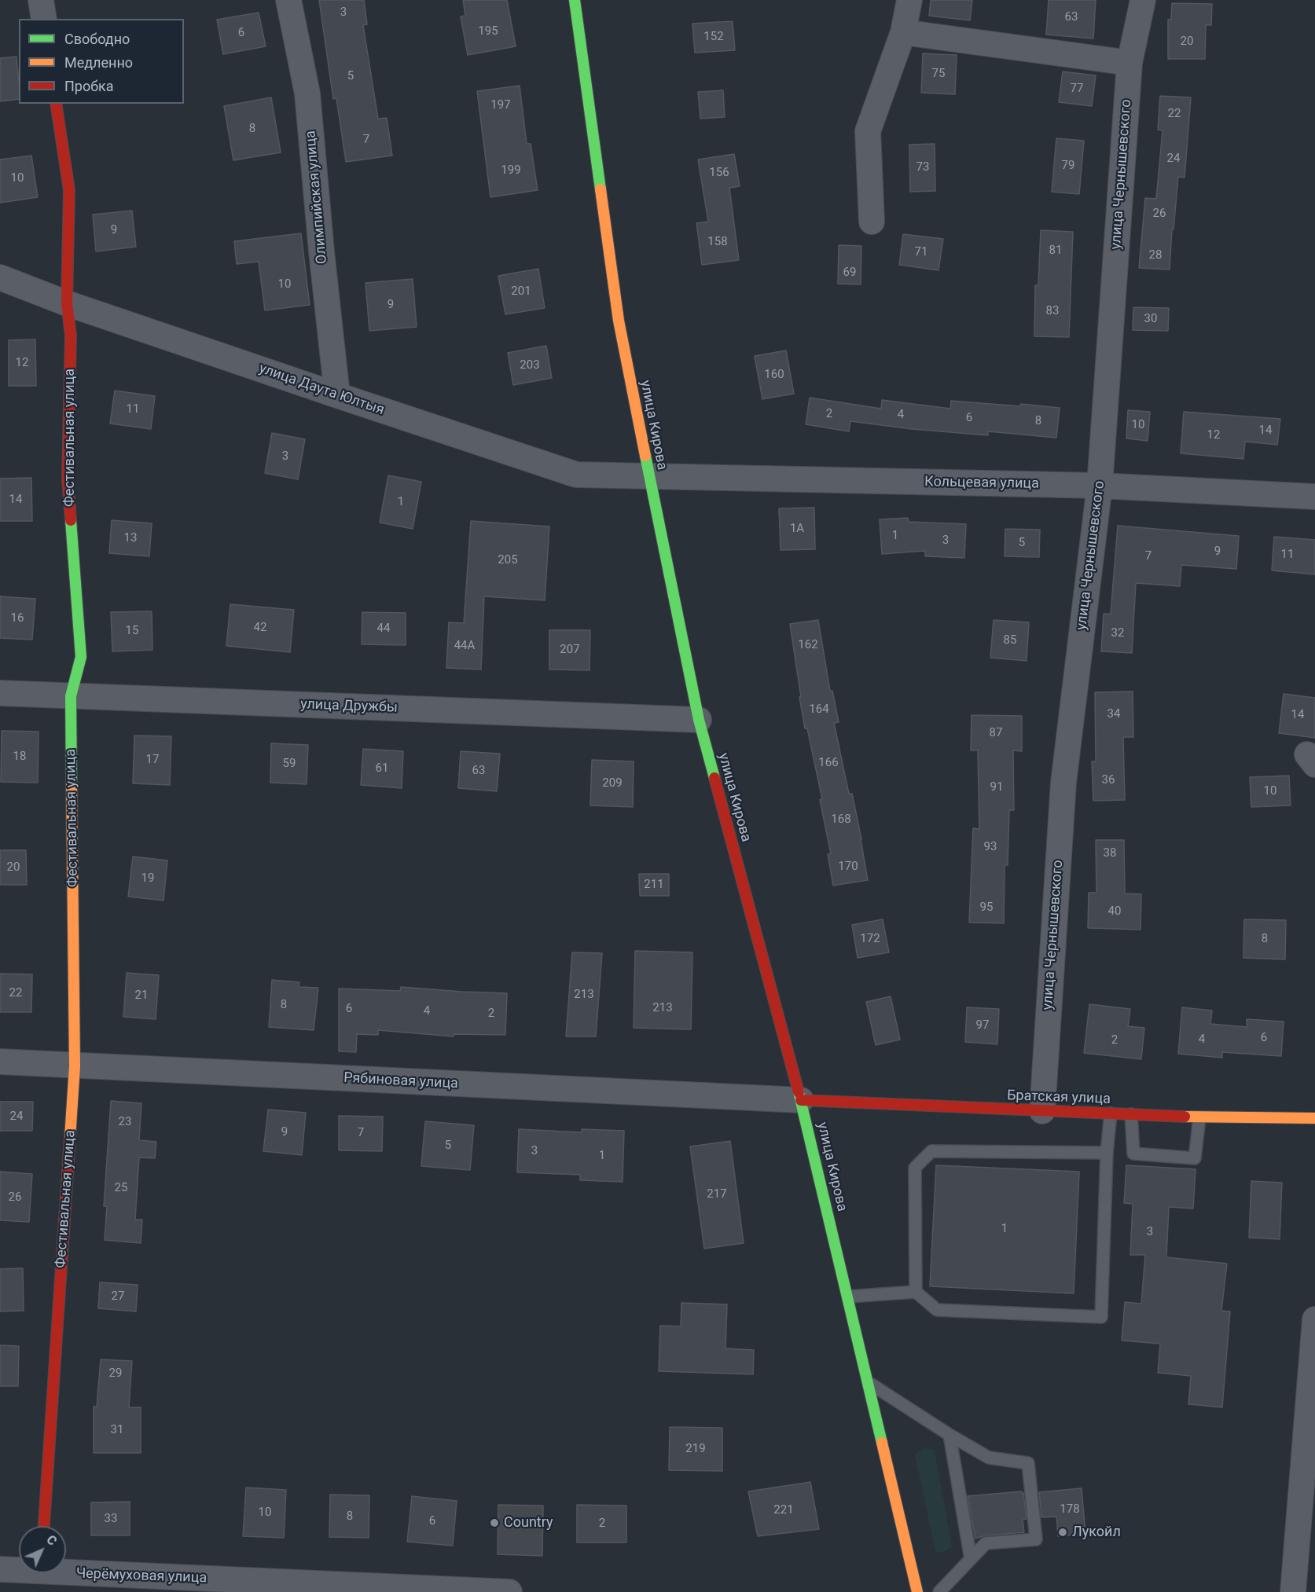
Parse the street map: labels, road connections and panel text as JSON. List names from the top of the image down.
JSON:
{
  "streets": {
    "main road": ["улица Кирова", "Фестивальная улица", "Братская улица"],
    "street": [
      "улица Чернышевского",
      "Олимпийская улица",
      "улица Даута Юлтыя",
      "Кольцевая улица",
      "улица Дружбы",
      "Рябиновая улица",
      "Черёмуховая улица"
    ]
  },
  "crossings": [
    ["улица Чернышевского", "Кольцевая улица"],
    ["улица Чернышевского", "Братская улица"],
    ["Олимпийская улица", "улица Даута Юлтыя"],
    ["улица Даута Юлтыя", "улица Кирова"],
    ["улица Даута Юлтыя", "Фестивальная улица"],
    ["улица Даута Юлтыя", "Кольцевая улица"],
    ["улица Кирова", "Кольцевая улица"],
    ["улица Кирова", "улица Дружбы"],
    ["улица Кирова", "Рябиновая улица"],
    ["улица Кирова", "Братская улица"],
    ["Фестивальная улица", "улица Дружбы"],
    ["Фестивальная улица", "Рябиновая улица"],
    ["Рябиновая улица", "Братская улица"]
  ],
  "places": ["Country", "Лукойл"],
  "house_numbers": [
    "3",
    "63",
    "195",
    "6",
    "152",
    "20",
    "75",
    "5",
    "77",
    "197",
    "22",
    "8",
    "7",
    "24",
    "79",
    "73",
    "199",
    "156",
    "10",
    "26",
    "9",
    "158",
    "81",
    "71",
    "28",
    "69",
    "10",
    "201",
    "9",
    "83",
    "30",
    "12",
    "203",
    "160",
    "11",
    "2",
    "4",
    "6",
    "8",
    "10",
    "14",
    "12",
    "3",
    "14",
    "1",
    "1А",
    "1",
    "13",
    "3",
    "5",
    "9",
    "11",
    "7",
    "205",
    "16",
    "42",
    "44",
    "15",
    "32",
    "85",
    "162",
    "44А",
    "207",
    "164",
    "34",
    "14",
    "87",
    "18",
    "17",
    "166",
    "59",
    "61",
    "63",
    "36",
    "209",
    "91",
    "10",
    "168",
    "93",
    "38",
    "170",
    "20",
    "19",
    "211",
    "95",
    "40",
    "172",
    "8",
    "22",
    "213",
    "21",
    "8",
    "213",
    "6",
    "4",
    "2",
    "97",
    "6",
    "4",
    "2",
    "24",
    "23",
    "9",
    "7",
    "5",
    "3",
    "1",
    "25",
    "217",
    "26",
    "1",
    "3",
    "27",
    "29",
    "31",
    "219",
    "178",
    "221",
    "10",
    "8",
    "33",
    "6",
    "2"
  ],
  "legend": ["Свободно", "Медленно", "Пробка"],
  "north": "top right"
}
